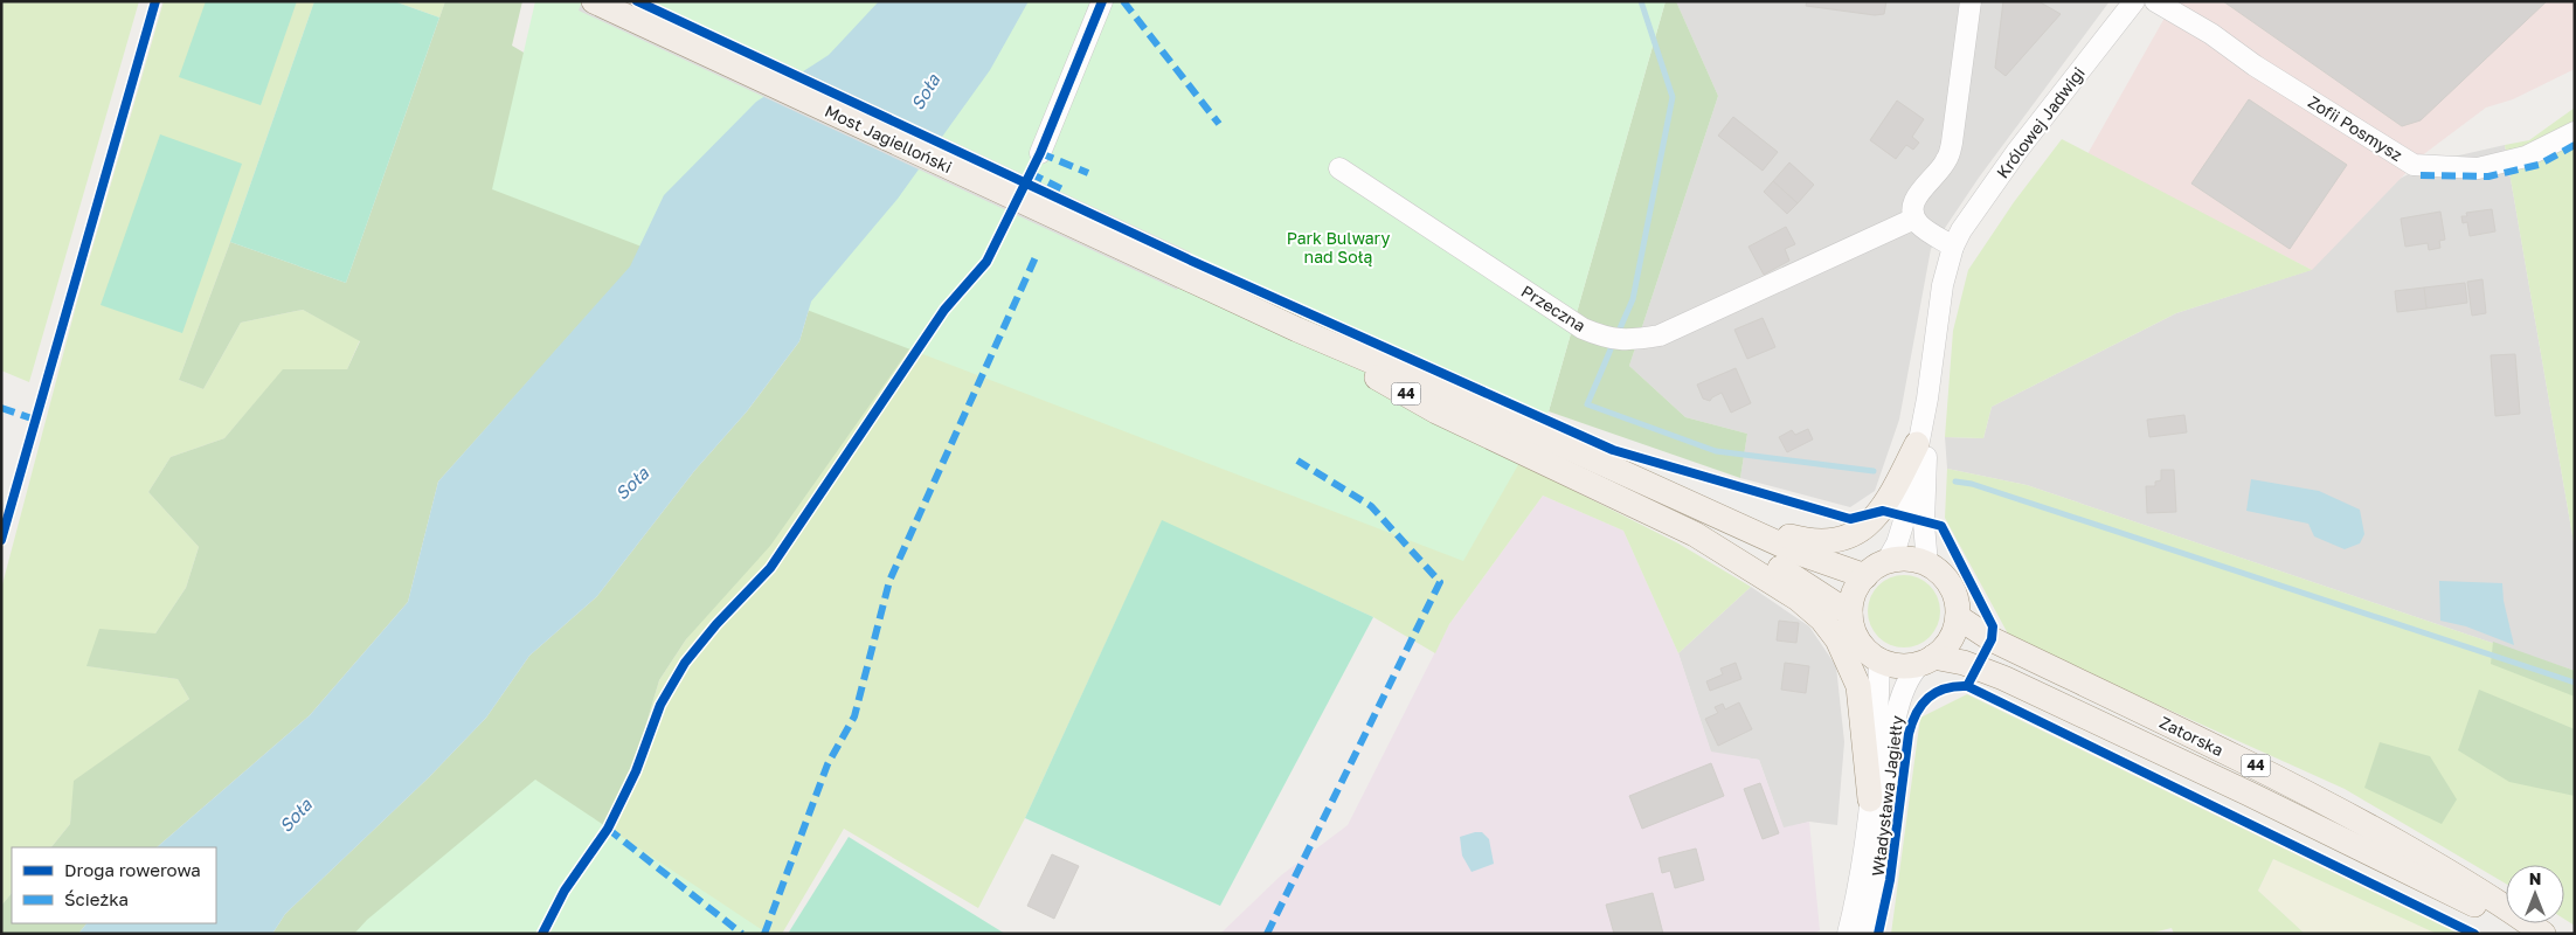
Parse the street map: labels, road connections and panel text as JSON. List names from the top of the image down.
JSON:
{
  "streets": {
    "main road": ["Most Jagielloński", "44", "Zatorska"],
    "street": [
      "Królowej Jadwigi",
      "Zofii Posmysz",
      "Przeczna",
      "Władysława Jagiełły"
    ]
  },
  "crossings": [
    ["Most Jagielloński", "44"],
    ["44", "Zatorska"],
    ["44", "Władysława Jagiełły"],
    ["Zatorska", "Władysława Jagiełły"]
  ],
  "water": ["Soła"],
  "parks": ["Park Bulwary nad Sołą"],
  "legend": ["Droga rowerowa", "Ścieżka"],
  "north": "top"
}
